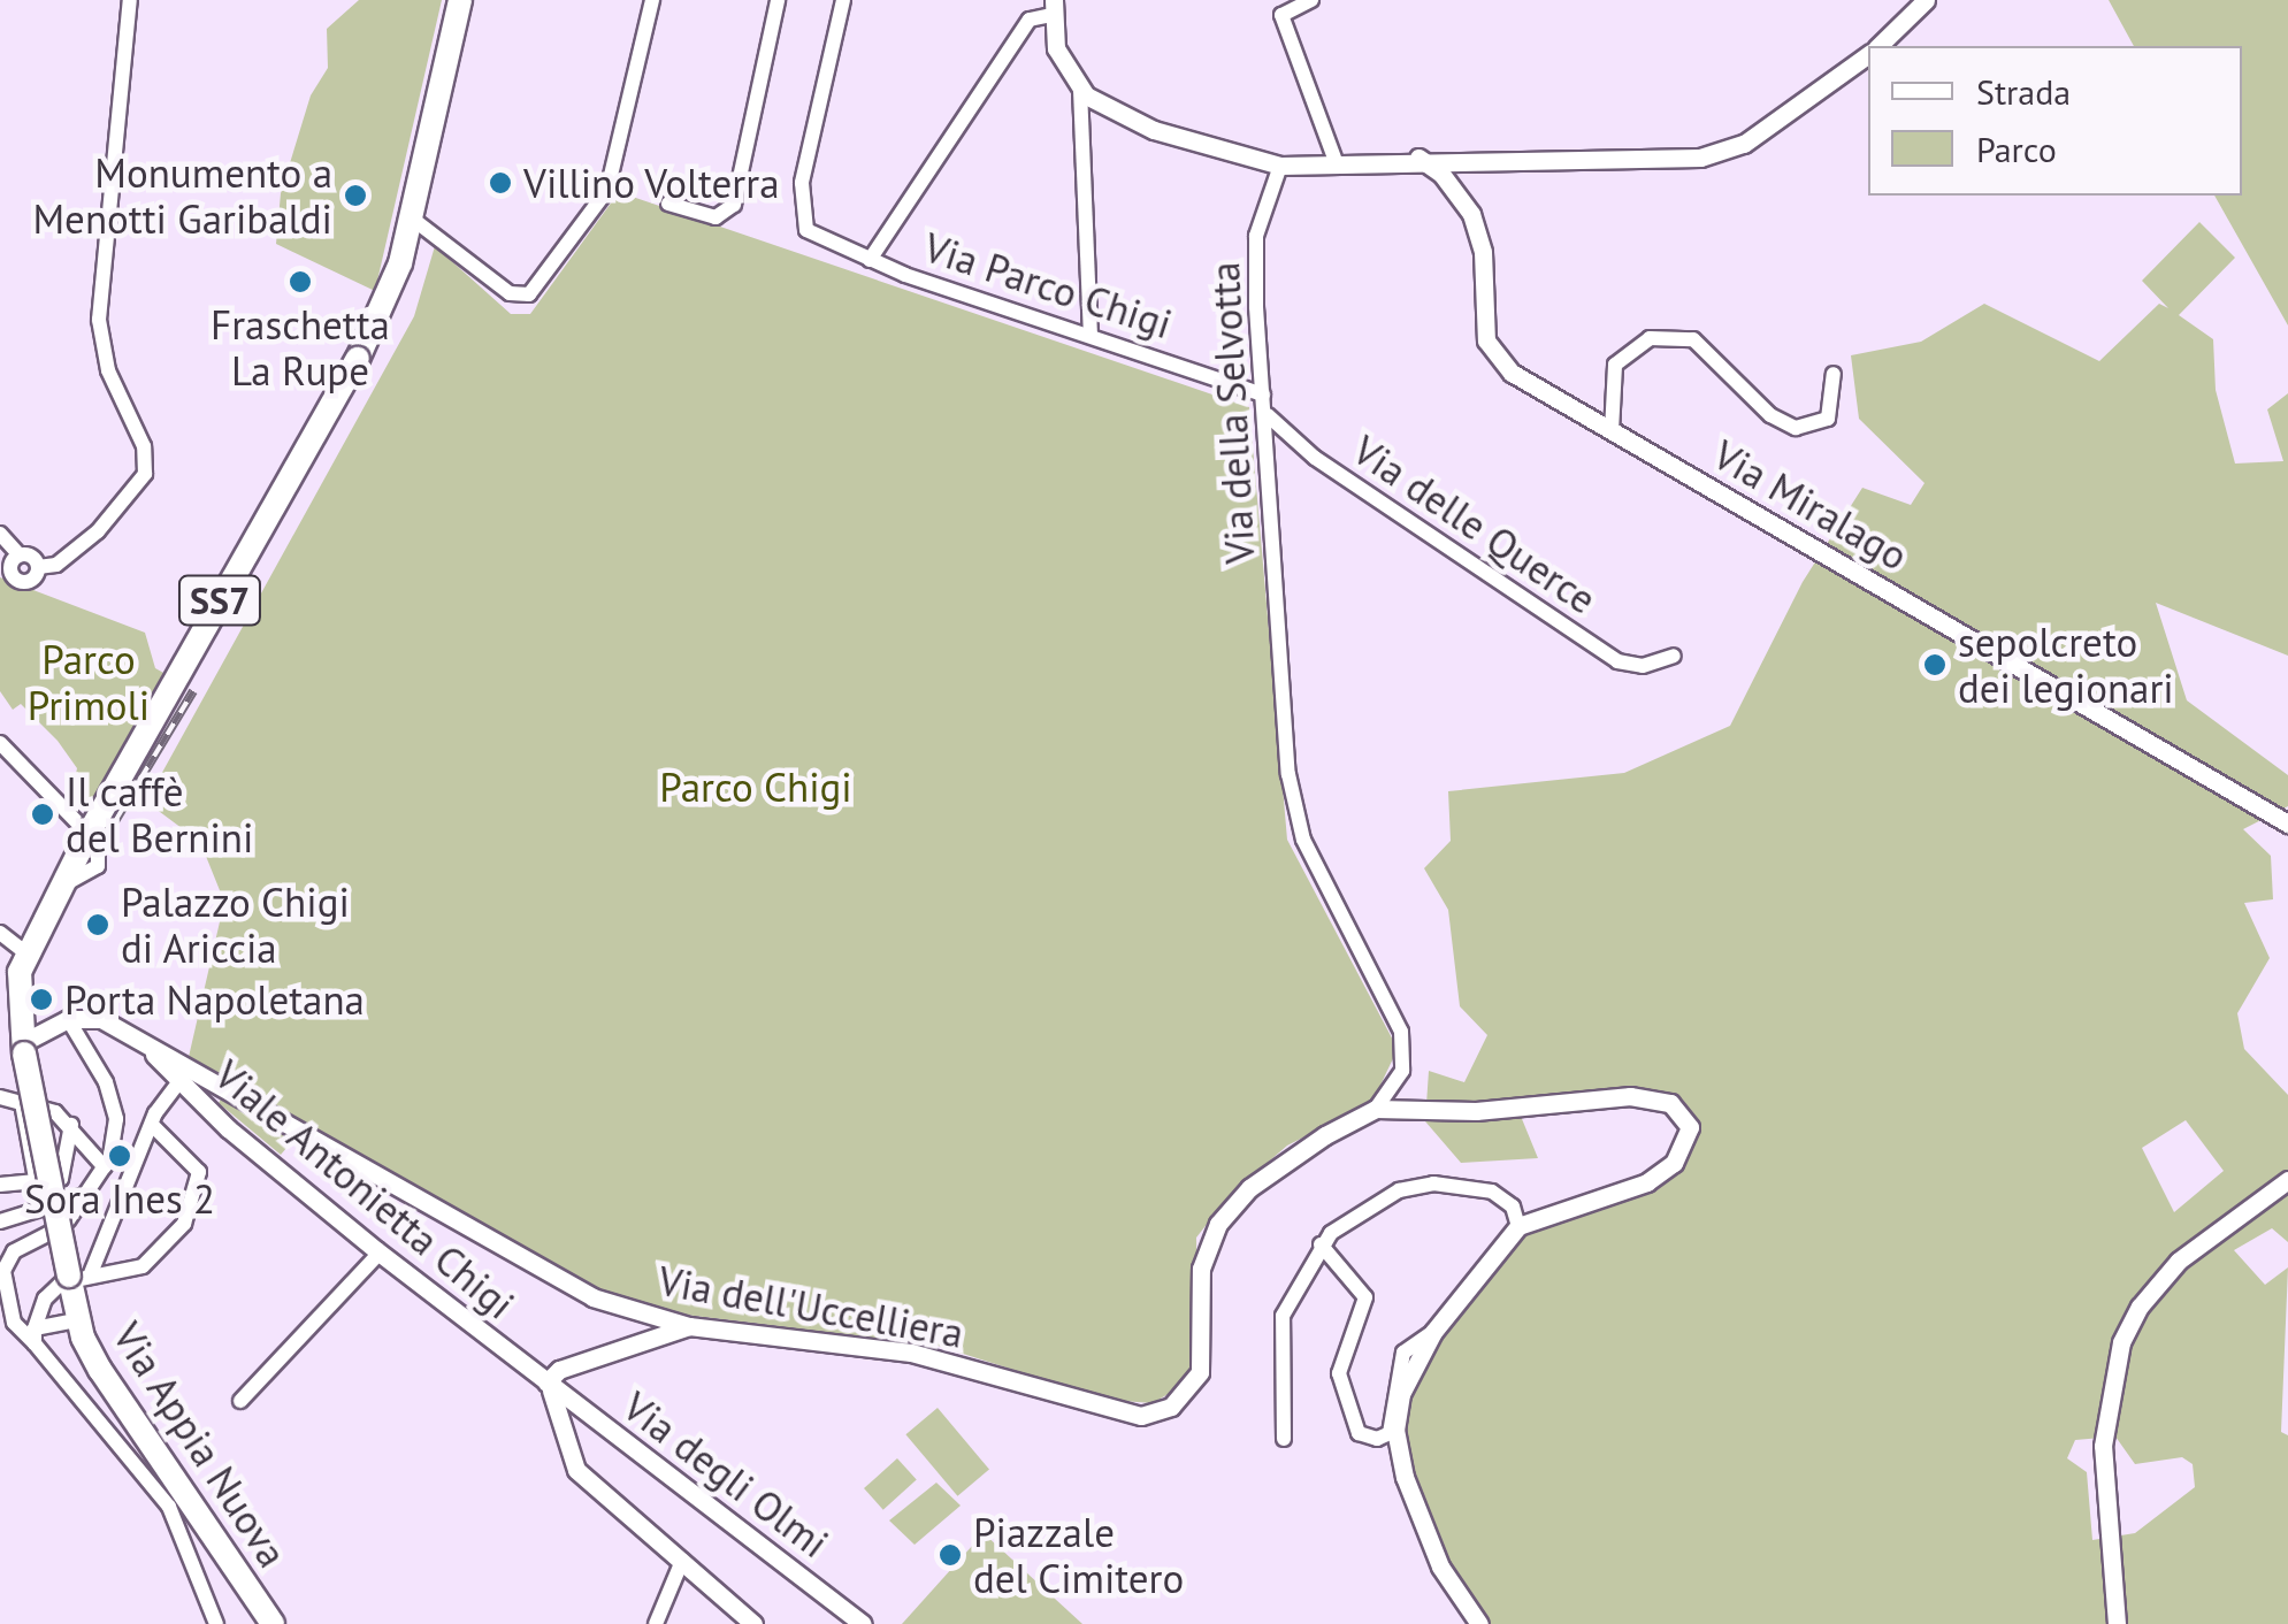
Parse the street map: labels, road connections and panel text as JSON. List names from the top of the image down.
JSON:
{
  "streets": {
    "main road": ["SS7", "Via Appia Nuova"],
    "street": [
      "Via Parco Chigi",
      "Via della Selvotta",
      "Via Miralago",
      "Via delle Querce",
      "Viale Antonietta Chigi",
      "Via dell'Uccelliera",
      "Via degli Olmi"
    ]
  },
  "crossings": [
    ["Via Parco Chigi", "Via della Selvotta"],
    ["Via Parco Chigi", "Via delle Querce"],
    ["Via della Selvotta", "Via delle Querce"],
    ["Via della Selvotta", "Via dell'Uccelliera"],
    ["SS7", "Via Appia Nuova"],
    ["Viale Antonietta Chigi", "Via dell'Uccelliera"],
    ["Viale Antonietta Chigi", "Via degli Olmi"]
  ],
  "parks": ["Parco Primoli", "Parco Chigi"],
  "places": [
    "Villino Volterra",
    "Monumento a Menotti Garibaldi",
    "Fraschetta La Rupe",
    "sepolcreto dei legionari",
    "Il caffè del Bernini",
    "Palazzo Chigi di Ariccia",
    "Porta Napoletana",
    "Sora Ines 2",
    "Piazzale del Cimitero"
  ],
  "legend": ["Strada", "Parco"]
}
